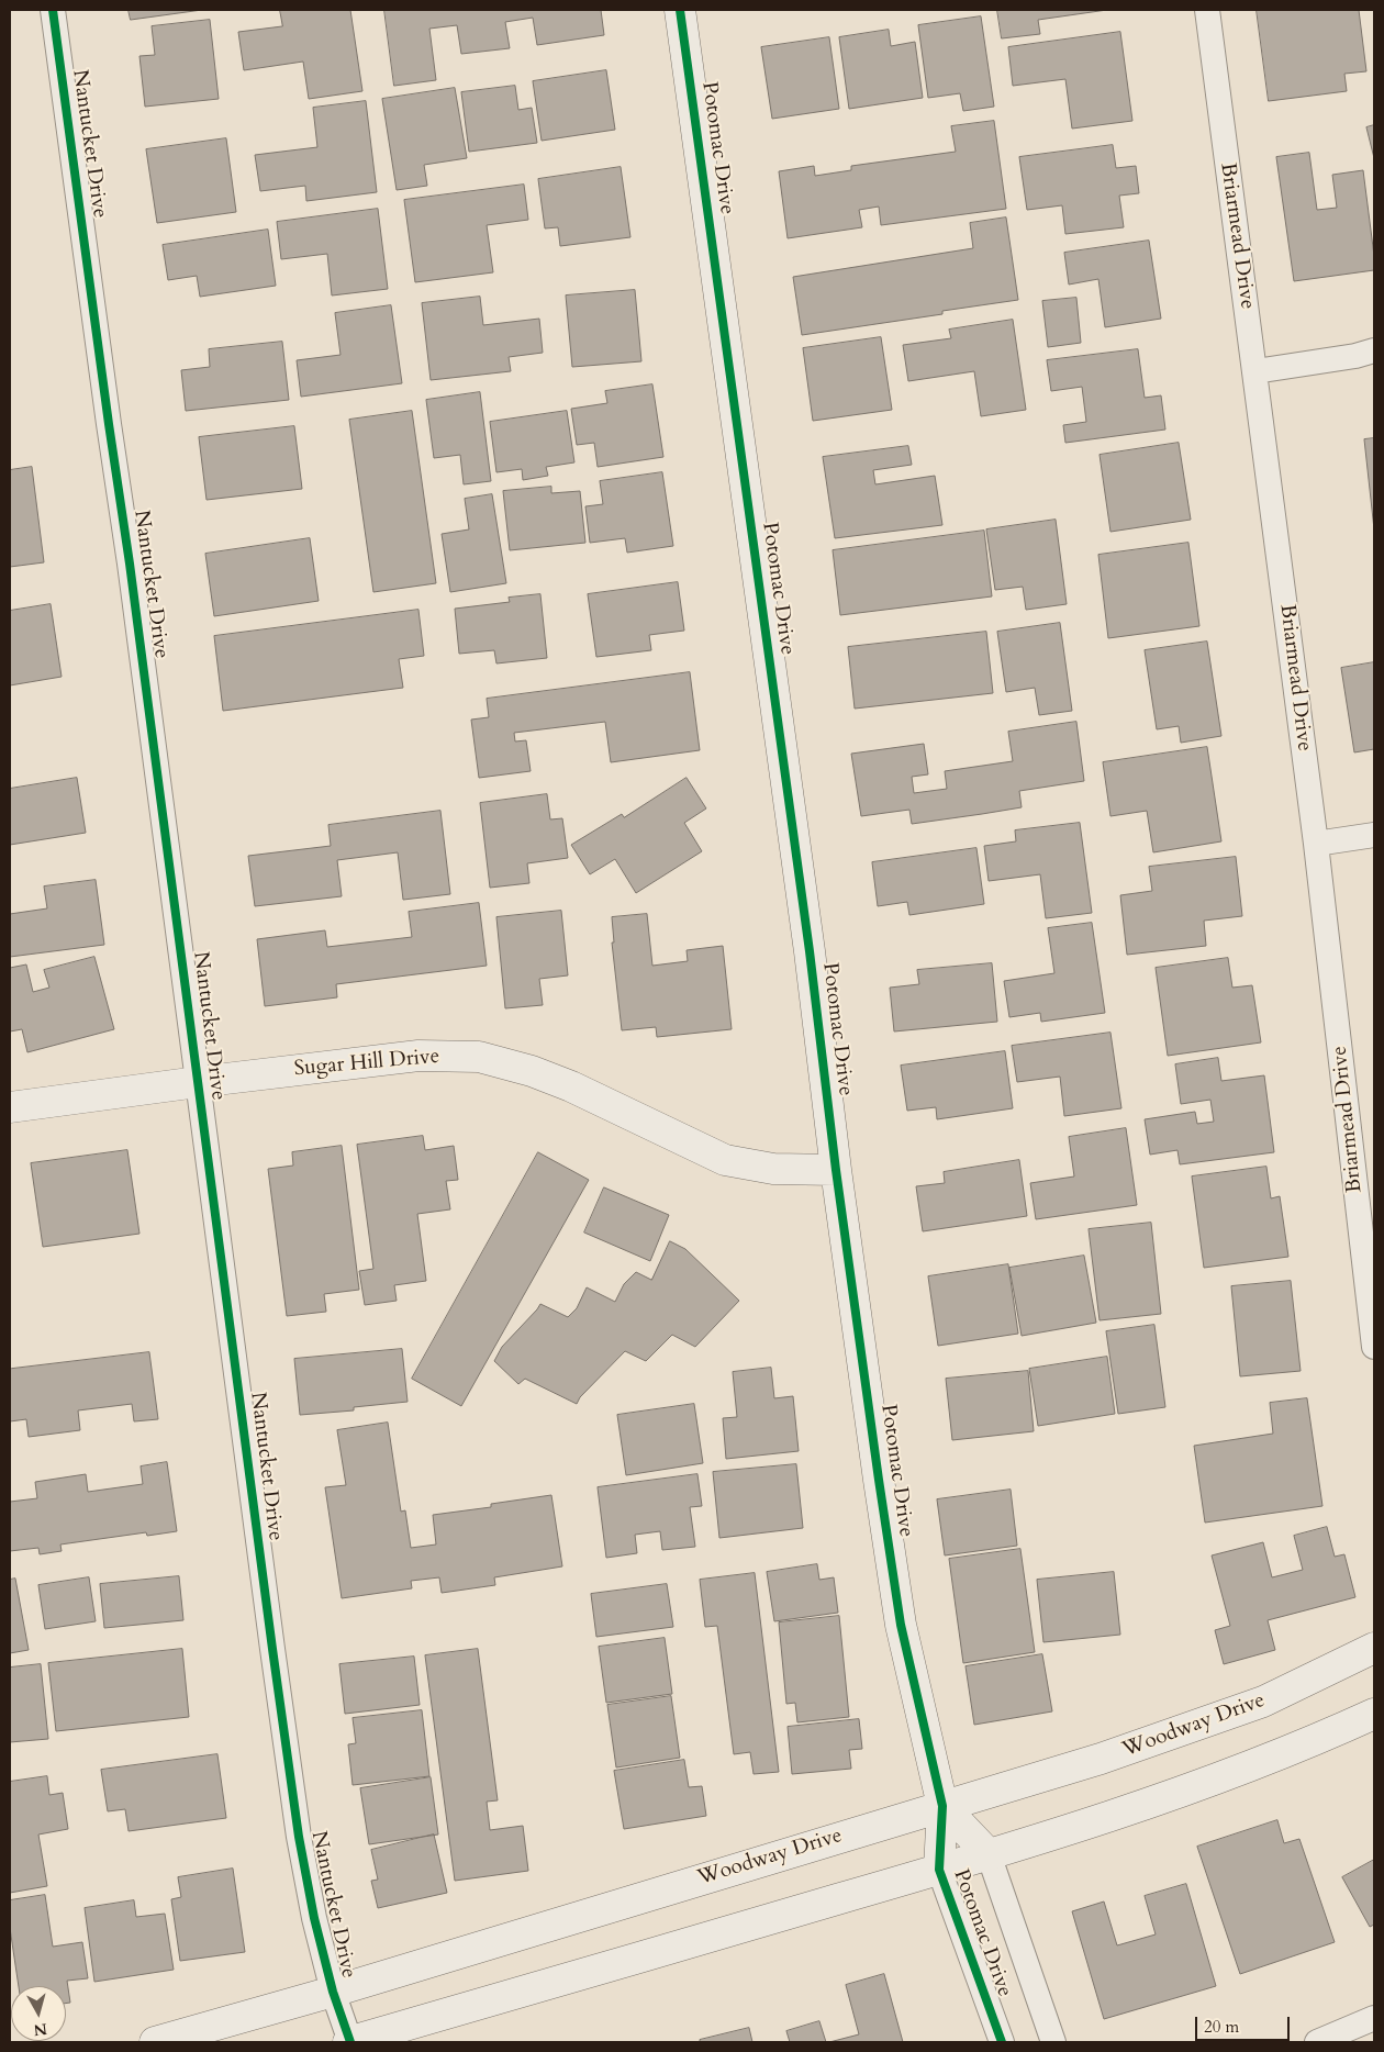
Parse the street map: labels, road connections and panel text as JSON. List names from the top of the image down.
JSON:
{
  "streets": {
    "street": [
      "Nantucket Drive",
      "Potomac Drive",
      "Briarmead Drive",
      "Sugar Hill Drive",
      "Woodway Drive"
    ]
  },
  "crossings": [
    ["Nantucket Drive", "Sugar Hill Drive"],
    ["Nantucket Drive", "Woodway Drive"],
    ["Potomac Drive", "Sugar Hill Drive"],
    ["Potomac Drive", "Woodway Drive"]
  ],
  "scale_bar": "20 m",
  "north": "bottom"
}
